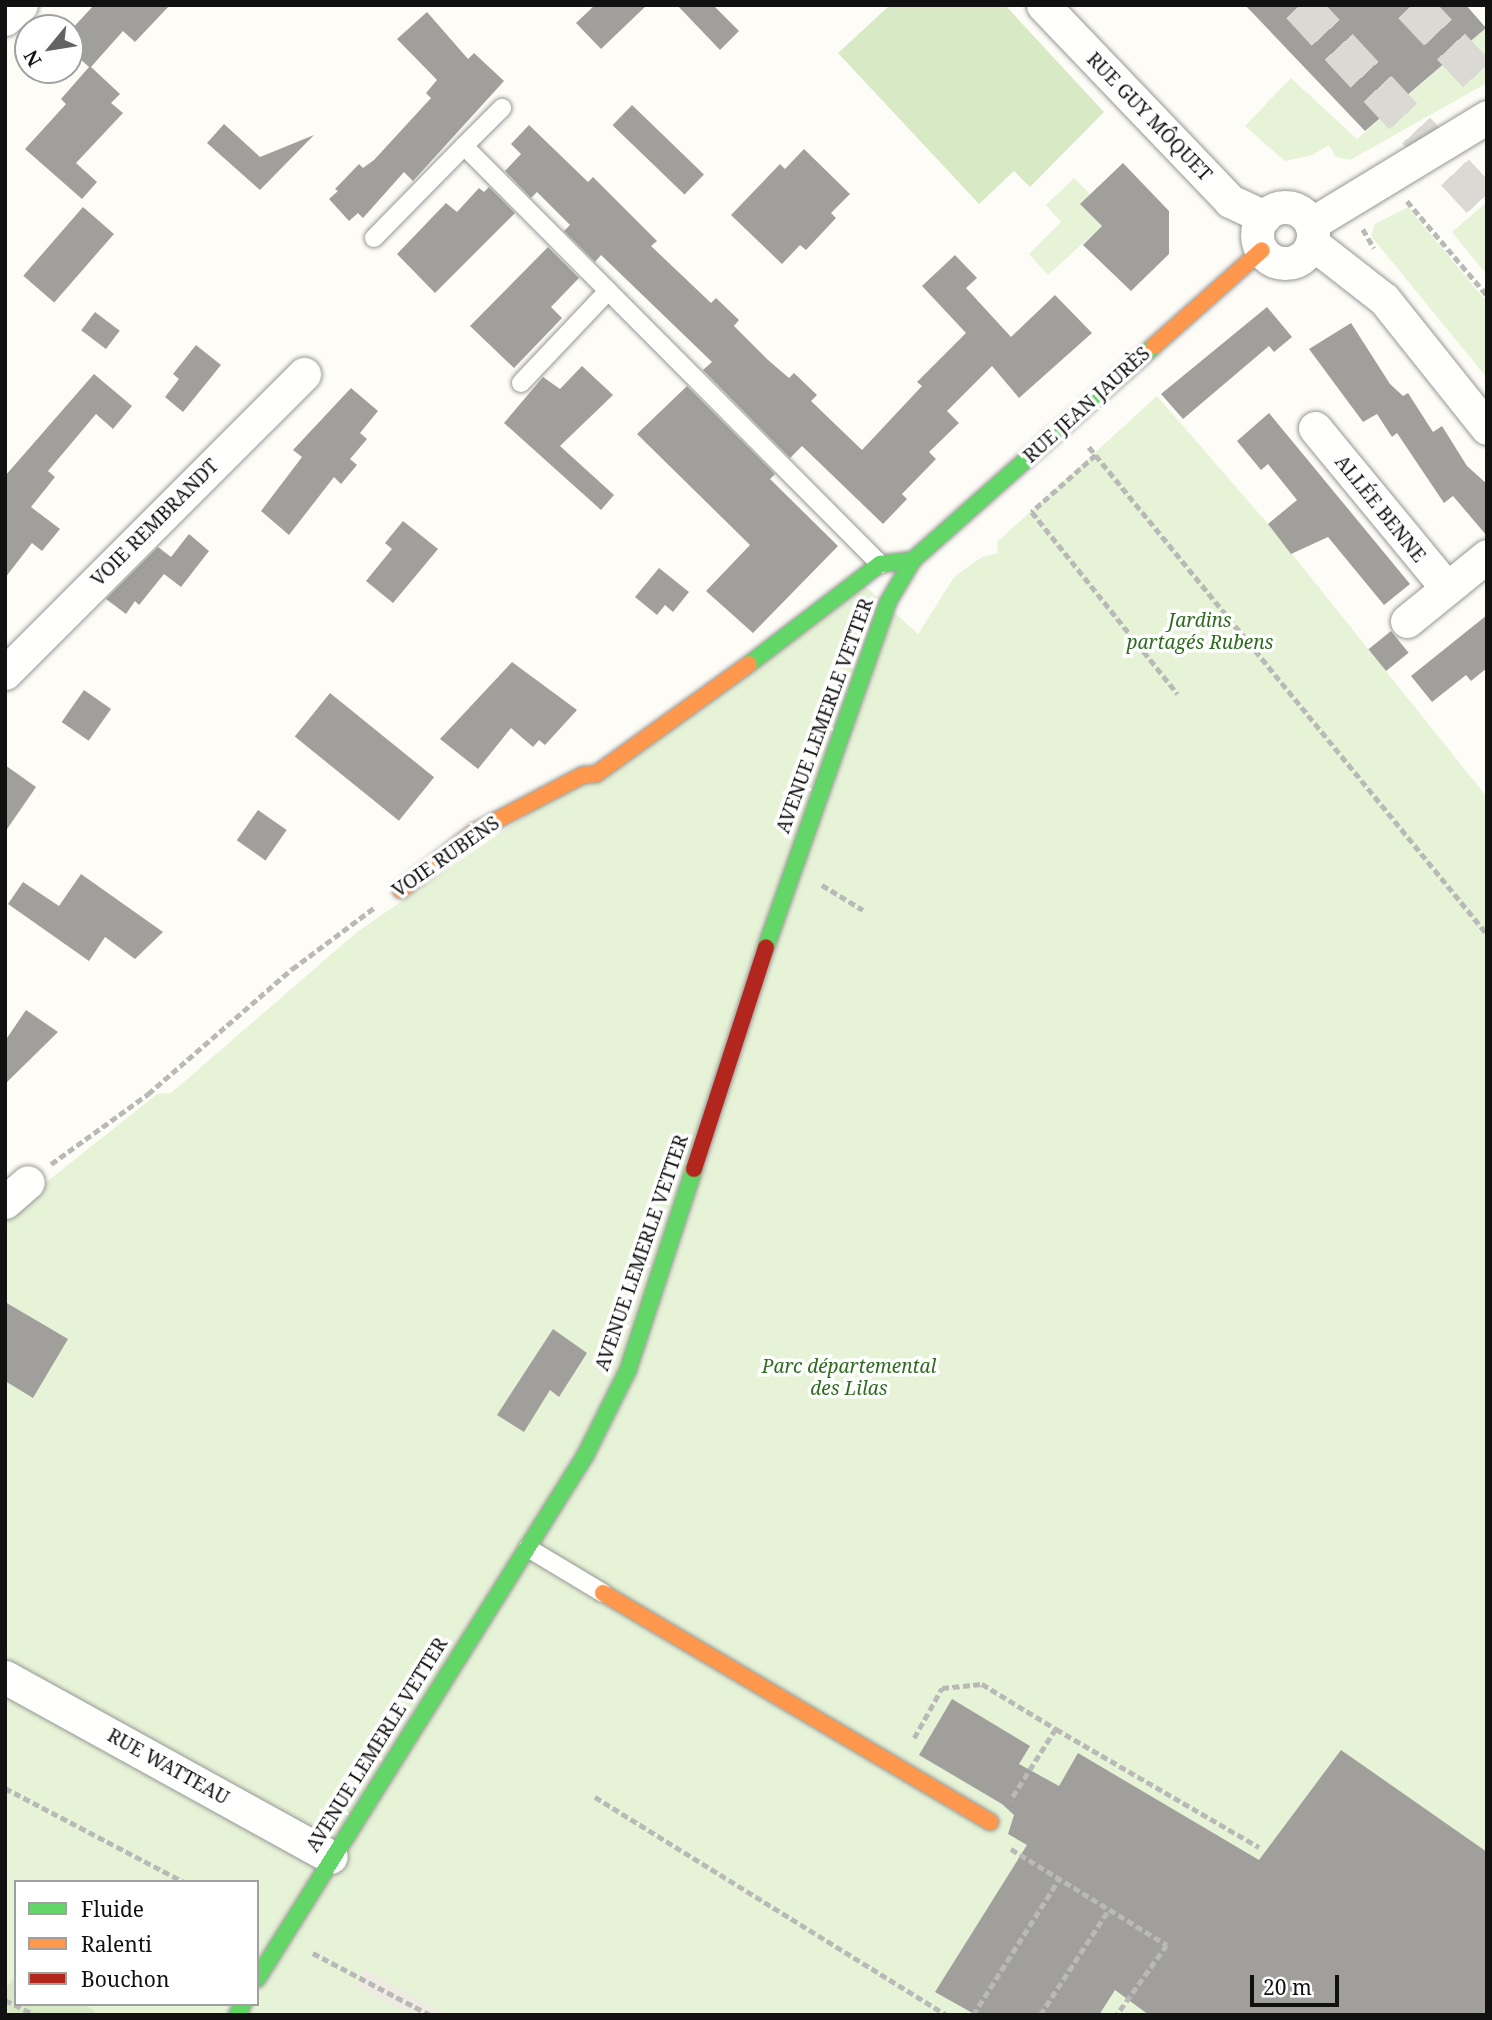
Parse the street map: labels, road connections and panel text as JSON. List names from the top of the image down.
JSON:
{
  "streets": {
    "street": [
      "RUE GUY MÔQUET",
      "RUE JEAN JAURÈS",
      "ALLÉE BENNE",
      "VOIE REMBRANDT",
      "AVENUE LEMERLE VETTER",
      "VOIE RUBENS",
      "RUE WATTEAU"
    ]
  },
  "crossings": [
    ["RUE GUY MÔQUET", "RUE JEAN JAURÈS"],
    ["RUE JEAN JAURÈS", "AVENUE LEMERLE VETTER"],
    ["AVENUE LEMERLE VETTER", "RUE WATTEAU"]
  ],
  "parks": ["Jardins partagés Rubens", "Parc départemental des Lilas"],
  "legend": ["Fluide", "Ralenti", "Bouchon"],
  "scale_bar": "20 m",
  "north": "bottom left"
}
